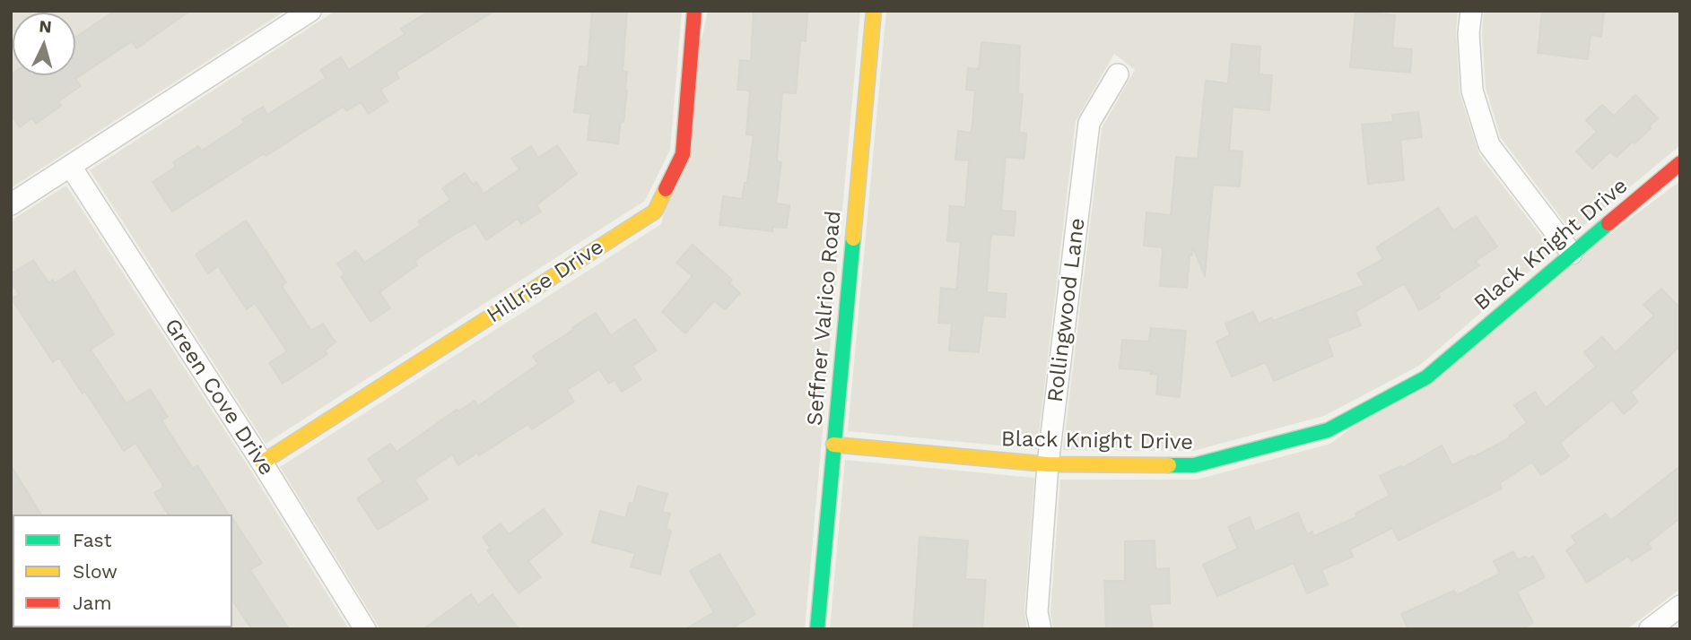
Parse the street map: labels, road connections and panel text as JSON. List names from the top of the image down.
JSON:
{
  "streets": {
    "street": [
      "Black Knight Drive",
      "Hillrise Drive",
      "Rollingwood Lane",
      "Seffner Valrico Road",
      "Green Cove Drive"
    ]
  },
  "crossings": [
    ["Black Knight Drive", "Rollingwood Lane"],
    ["Black Knight Drive", "Seffner Valrico Road"],
    ["Hillrise Drive", "Green Cove Drive"]
  ],
  "legend": ["Fast", "Slow", "Jam"],
  "north": "top"
}
